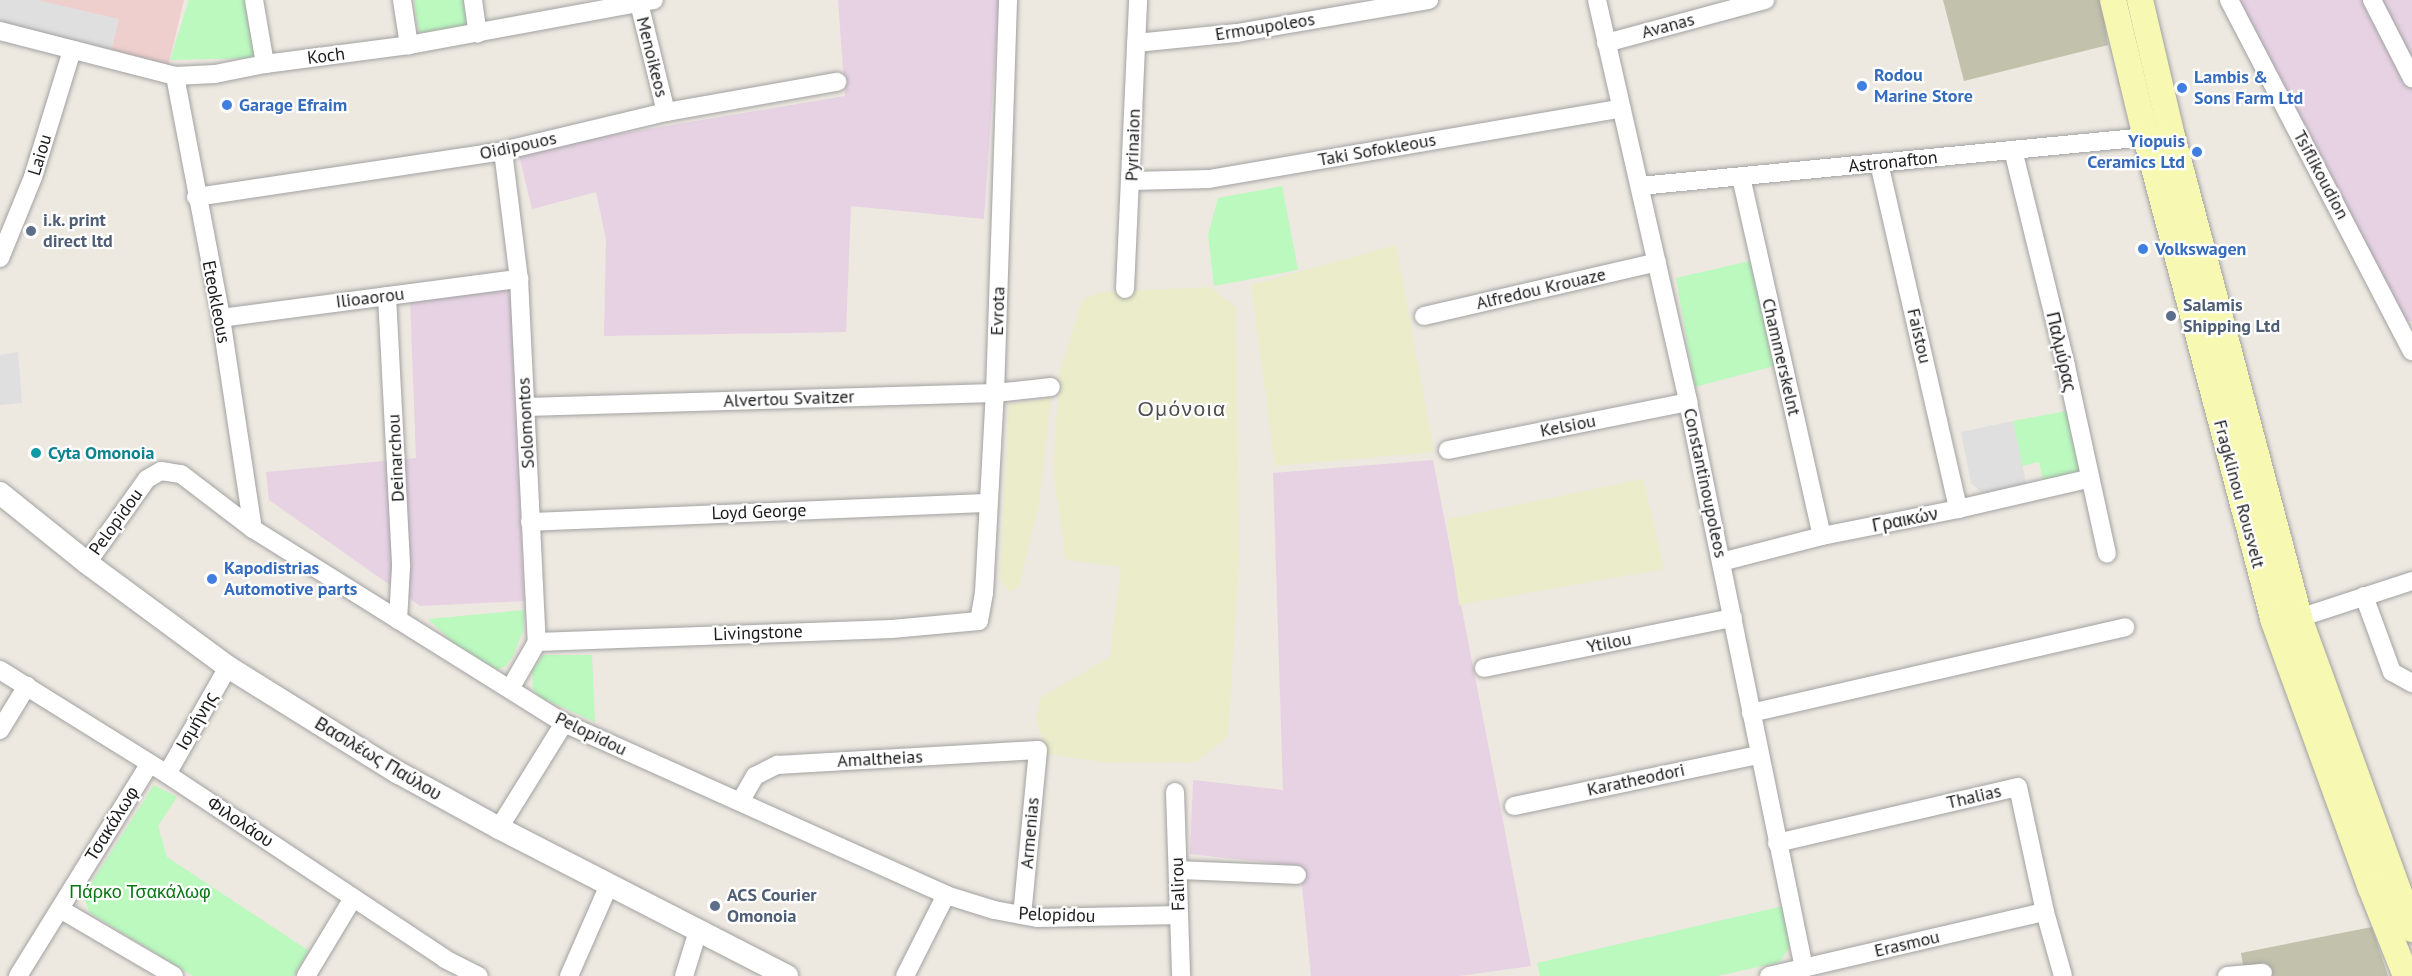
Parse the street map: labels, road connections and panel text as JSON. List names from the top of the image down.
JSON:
{
  "streets": {
    "main road": ["Fragklinou Rousvelt"],
    "street": [
      "Avanas",
      "Ermoupoleos",
      "Koch",
      "Menoikeos",
      "Pyrinaion",
      "Oidipouos",
      "Taki Sofokleous",
      "Laiou",
      "Astronafton",
      "Tsiflikoudion",
      "Alfredou Krouaze",
      "Ilioaorou",
      "Eteokleous",
      "Evrota",
      "Faistou",
      "Παλμύρας",
      "Chammerskelnt",
      "Alvertou Svaitzer",
      "Solomontos",
      "Kelsiou",
      "Deinarchou",
      "Constantinoupoleos",
      "Loyd George",
      "Γραικών",
      "Pelopidou",
      "Livingstone",
      "Ytilou",
      "Ισμήνης",
      "Βασιλέως Παύλου",
      "Amaltheias",
      "Karatheodori",
      "Thalias",
      "Φιλολάου",
      "Τσακάλωφ",
      "Armenias",
      "Falirou",
      "Erasmou"
    ]
  },
  "crossings": [
    ["Avanas", "Constantinoupoleos"],
    ["Ermoupoleos", "Pyrinaion"],
    ["Koch", "Menoikeos"],
    ["Koch", "Laiou"],
    ["Koch", "Eteokleous"],
    ["Menoikeos", "Oidipouos"],
    ["Pyrinaion", "Taki Sofokleous"],
    ["Oidipouos", "Eteokleous"],
    ["Oidipouos", "Solomontos"],
    ["Taki Sofokleous", "Constantinoupoleos"],
    ["Astronafton", "Faistou"],
    ["Astronafton", "Παλμύρας"],
    ["Astronafton", "Chammerskelnt"],
    ["Astronafton", "Constantinoupoleos"],
    ["Astronafton", "Fragklinou Rousvelt"],
    ["Alfredou Krouaze", "Constantinoupoleos"],
    ["Ilioaorou", "Eteokleous"],
    ["Ilioaorou", "Solomontos"],
    ["Ilioaorou", "Deinarchou"],
    ["Eteokleous", "Pelopidou"],
    ["Evrota", "Alvertou Svaitzer"],
    ["Evrota", "Loyd George"],
    ["Evrota", "Livingstone"],
    ["Faistou", "Γραικών"],
    ["Παλμύρας", "Γραικών"],
    ["Chammerskelnt", "Γραικών"],
    ["Alvertou Svaitzer", "Solomontos"],
    ["Solomontos", "Loyd George"],
    ["Solomontos", "Livingstone"],
    ["Kelsiou", "Constantinoupoleos"],
    ["Deinarchou", "Pelopidou"],
    ["Constantinoupoleos", "Γραικών"],
    ["Constantinoupoleos", "Ytilou"],
    ["Constantinoupoleos", "Karatheodori"],
    ["Constantinoupoleos", "Thalias"],
    ["Constantinoupoleos", "Erasmou"],
    ["Pelopidou", "Βασιλέως Παύλου"],
    ["Pelopidou", "Amaltheias"],
    ["Pelopidou", "Armenias"],
    ["Pelopidou", "Falirou"],
    ["Ισμήνης", "Βασιλέως Παύλου"],
    ["Ισμήνης", "Φιλολάου"],
    ["Amaltheias", "Armenias"],
    ["Thalias", "Erasmou"],
    ["Φιλολάου", "Τσακάλωφ"]
  ],
  "districts": ["Ομόνοια"],
  "parks": ["Πάρκο Τσακάλωφ"],
  "places": [
    "Rodou Marine Store",
    "Lambis & Sons Farm Ltd",
    "Garage Efraim",
    "Yiopuis Ceramics Ltd",
    "i.k. print direct ltd",
    "Volkswagen",
    "Salamis Shipping Ltd",
    "Cyta Omonoia",
    "Kapodistrias Automotive parts",
    "ACS Courier Omonoia"
  ]
}
